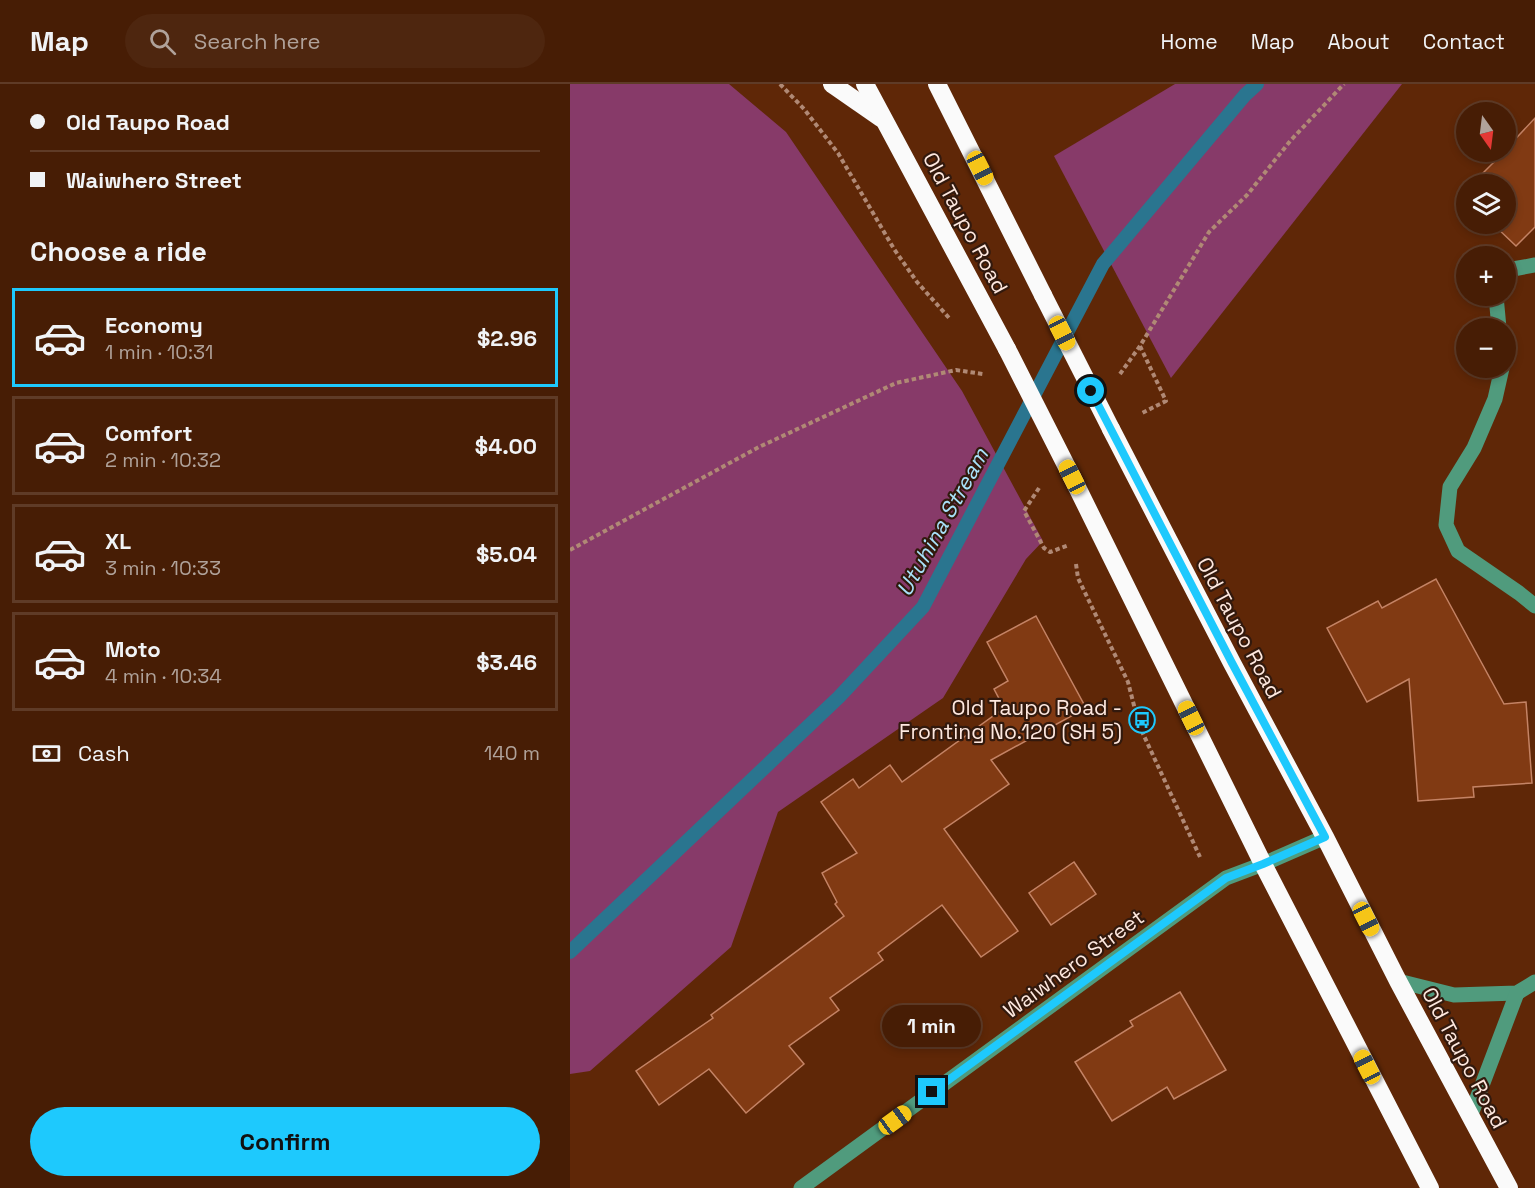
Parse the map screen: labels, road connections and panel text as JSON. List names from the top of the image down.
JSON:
{
  "streets": {
    "highway": ["Old Taupo Road"],
    "street": ["Waiwhero Street"]
  },
  "crossings": [
    ["Old Taupo Road", "Waiwhero Street"]
  ],
  "water": ["Utuhina Stream"],
  "places": {
    "bus stop": ["Old Taupo Road - Fronting No.120 (SH 5)"]
  },
  "north": "bottom",
  "page": {
    "header": "Map",
    "search": "Search here",
    "nav": [
      "Home",
      "Map",
      "About",
      "Contact"
    ],
    "banner": ["Old Taupo Road", "Waiwhero Street"],
    "map_buttons": ["+", "−"],
    "heading": "Choose a ride",
    "list": [
      {
        "name": "Economy",
        "note": "1 min · 10:31",
        "value": "$2.96"
      },
      {
        "name": "Comfort",
        "note": "2 min · 10:32",
        "value": "$4.00"
      },
      {
        "name": "XL",
        "note": "3 min · 10:33",
        "value": "$5.04"
      },
      {
        "name": "Moto",
        "note": "4 min · 10:34",
        "value": "$3.46"
      }
    ],
    "pay": ["Cash", "140 m"],
    "bubble": "1 min",
    "buttons": "Confirm"
  }
}
